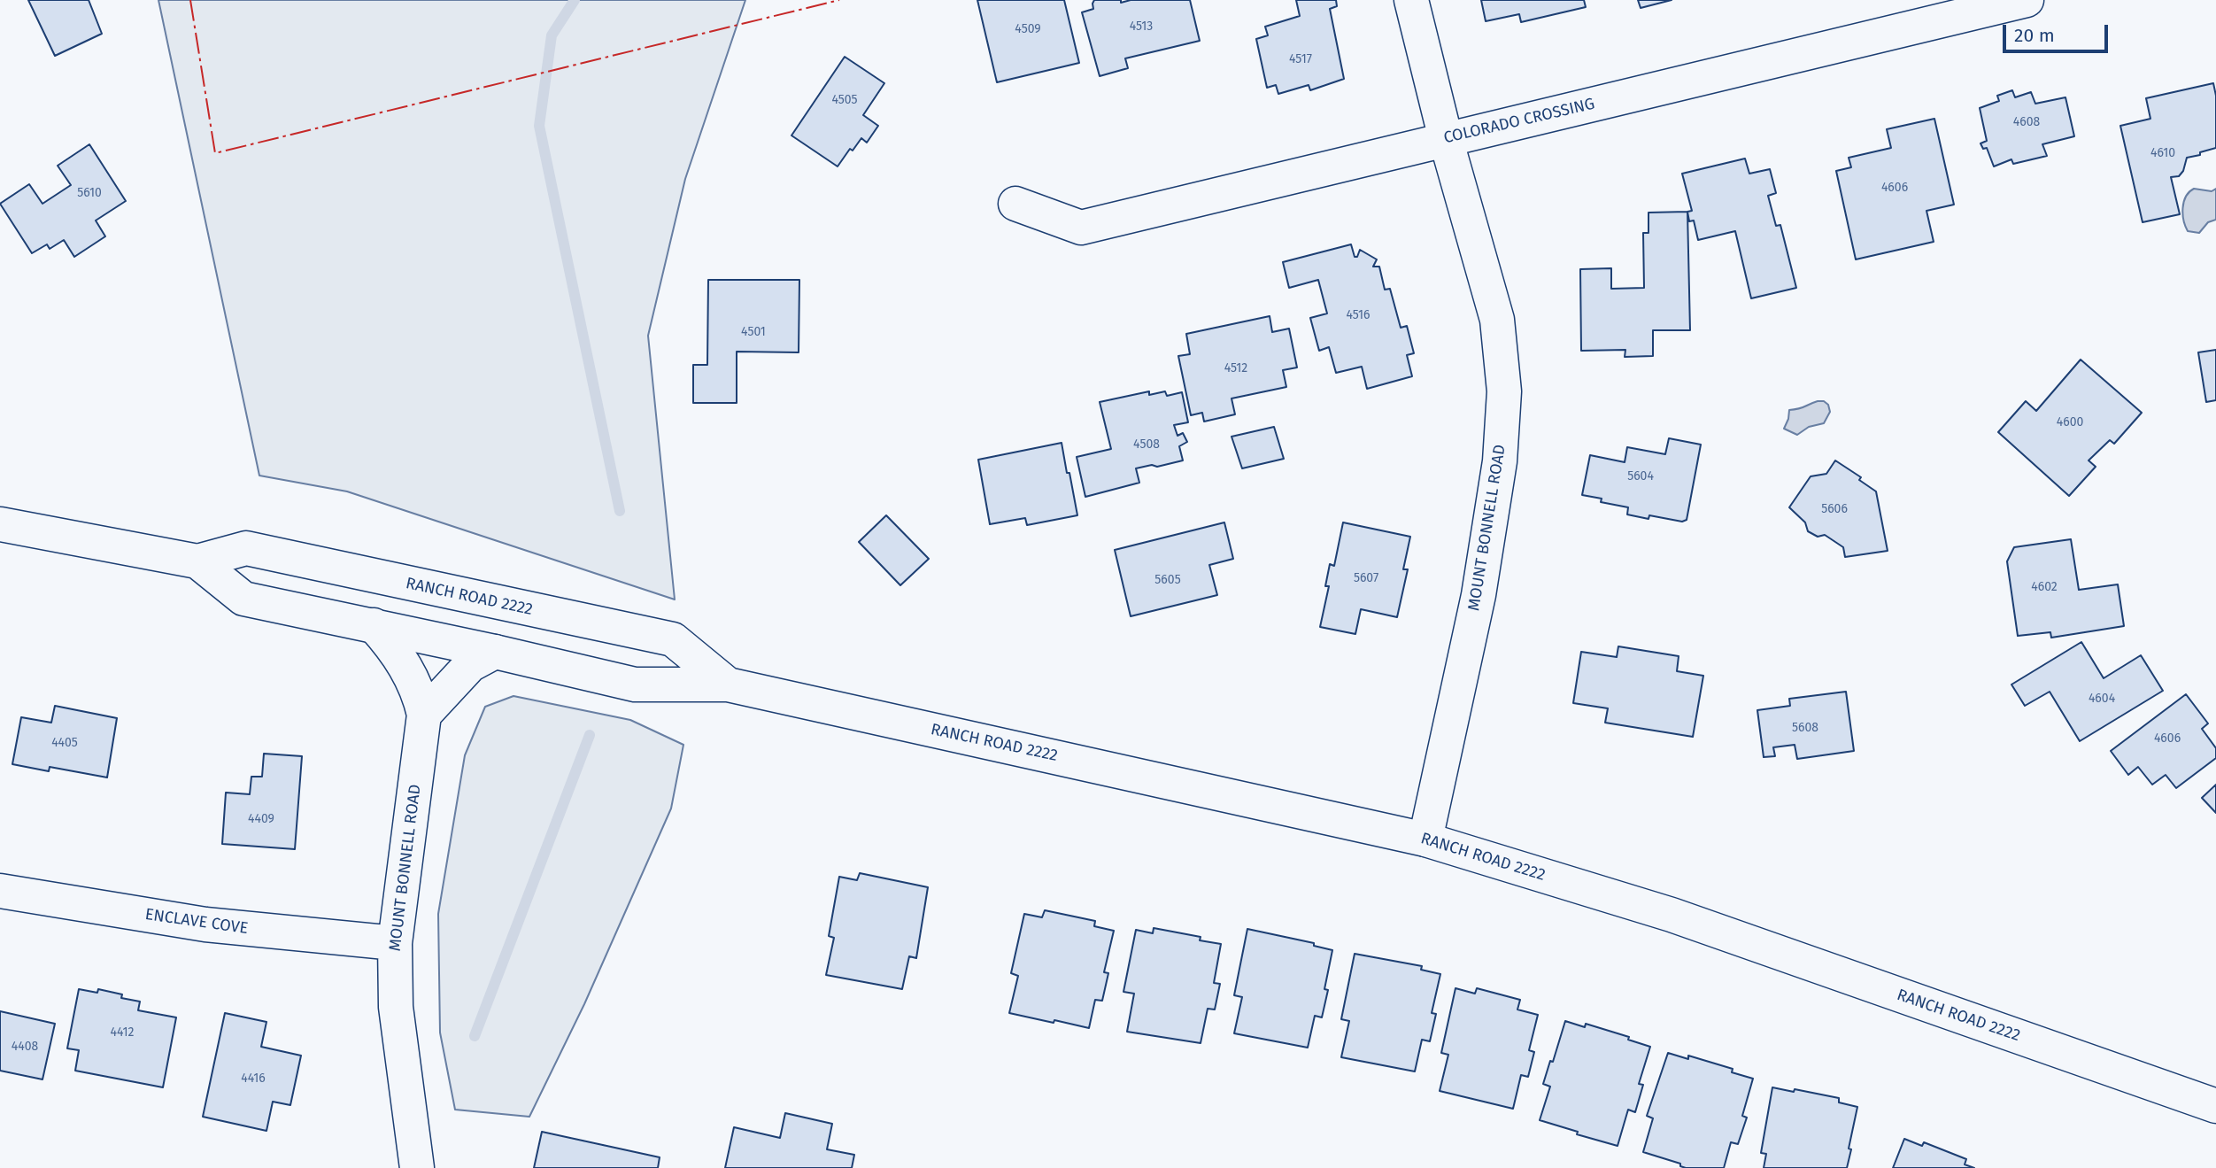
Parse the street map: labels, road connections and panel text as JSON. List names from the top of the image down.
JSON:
{
  "streets": {
    "street": [
      "COLORADO CROSSING",
      "MOUNT BONNELL ROAD",
      "RANCH ROAD 2222",
      "ENCLAVE COVE"
    ]
  },
  "crossings": [
    ["COLORADO CROSSING", "MOUNT BONNELL ROAD"],
    ["MOUNT BONNELL ROAD", "RANCH ROAD 2222"],
    ["MOUNT BONNELL ROAD", "ENCLAVE COVE"]
  ],
  "house_numbers": [
    "4513",
    "4509",
    "4517",
    "4505",
    "4608",
    "4610",
    "4606",
    "5610",
    "4516",
    "4501",
    "4512",
    "4600",
    "4508",
    "5604",
    "5606",
    "5607",
    "5605",
    "4602",
    "4604",
    "5608",
    "4606",
    "4405",
    "4409",
    "4412",
    "4408",
    "4416"
  ],
  "scale_bar": "20 m"
}
